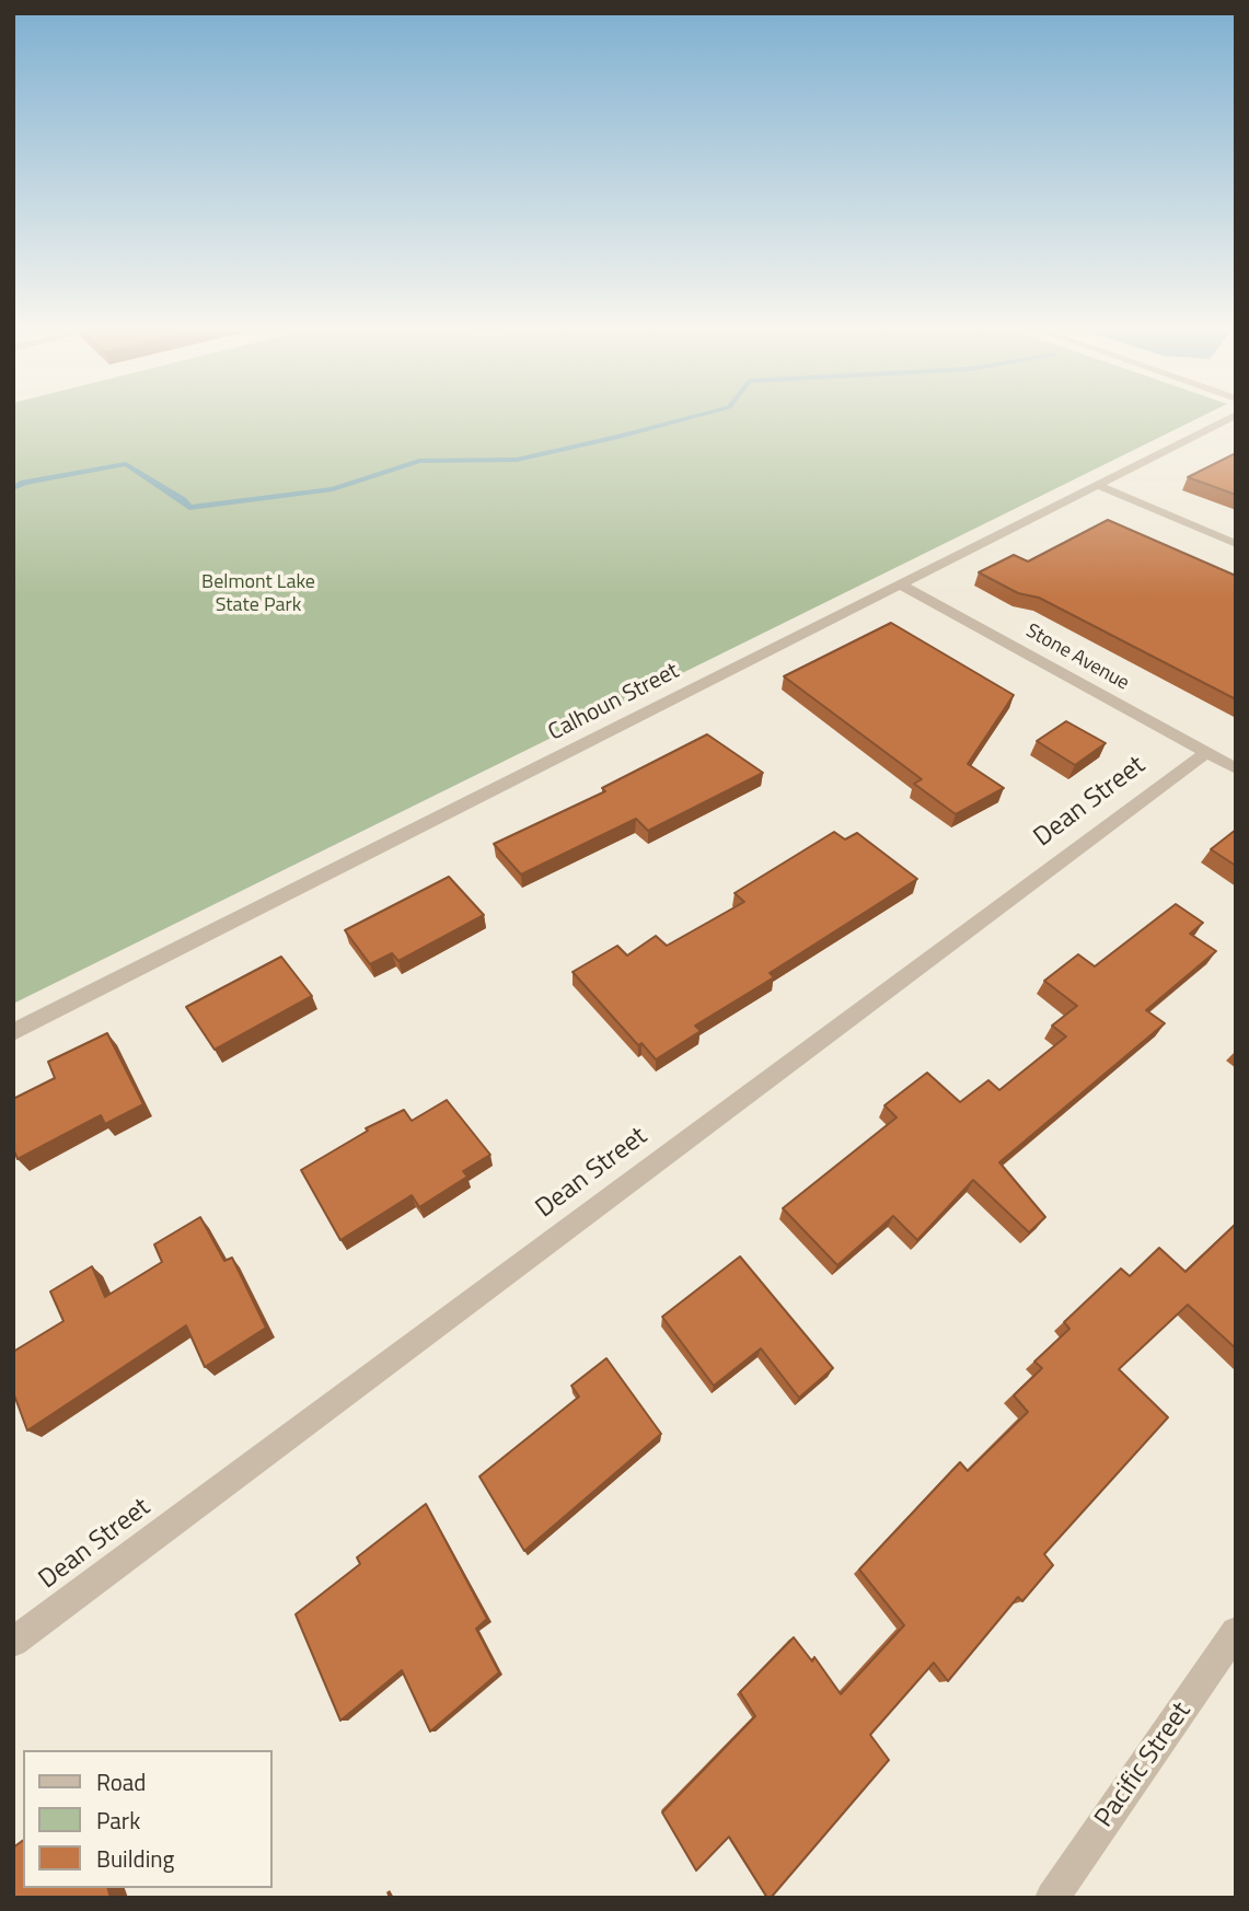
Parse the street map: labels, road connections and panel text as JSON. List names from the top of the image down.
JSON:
{
  "streets": {
    "street": [
      "Stone Avenue",
      "Calhoun Street",
      "Dean Street",
      "Pacific Street"
    ]
  },
  "crossings": [
    ["Stone Avenue", "Calhoun Street"],
    ["Stone Avenue", "Dean Street"]
  ],
  "parks": ["Belmont Lake State Park"],
  "legend": ["Road", "Park", "Building"]
}
